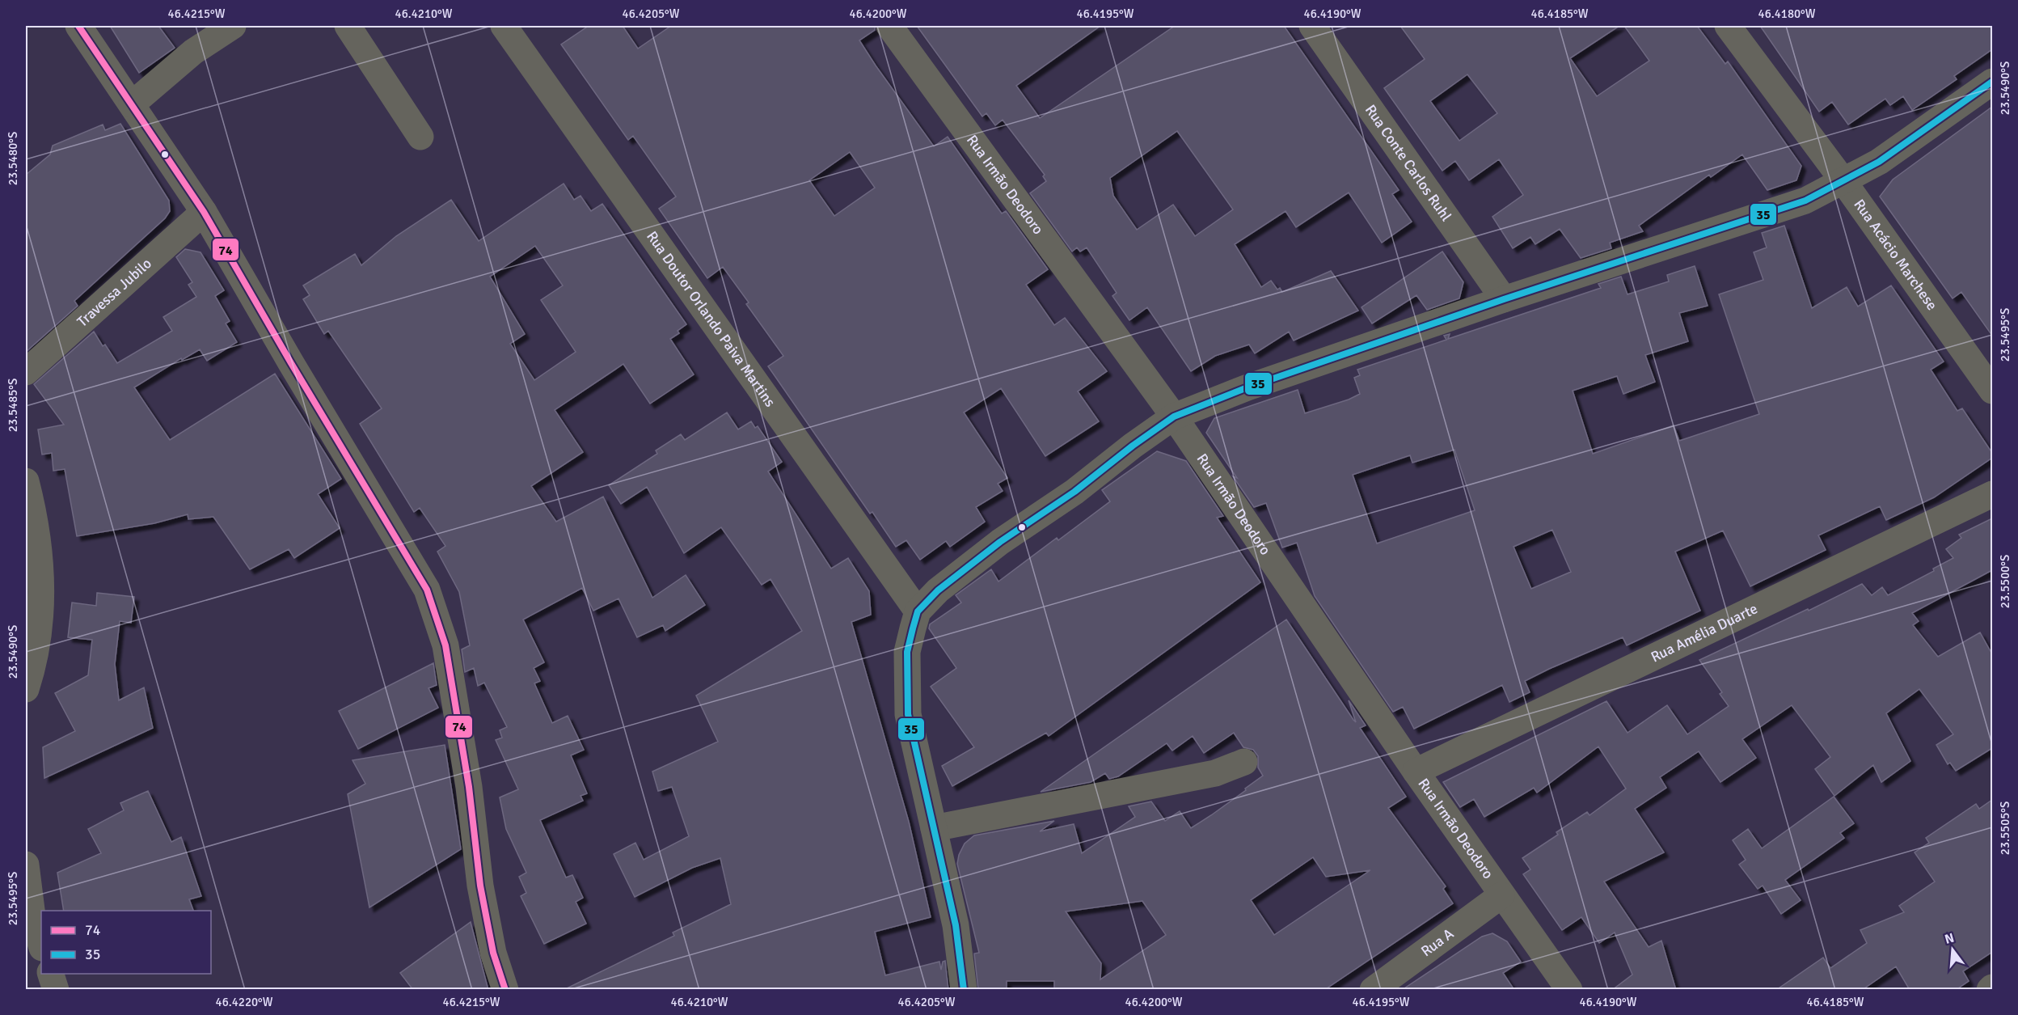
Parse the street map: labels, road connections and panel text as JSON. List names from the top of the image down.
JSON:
{
  "streets": {
    "street": [
      "Rua Conte Carlos Ruhl",
      "Rua Irmão Deodoro",
      "Rua Acácio Marchese",
      "Travessa Jubilo",
      "Rua Doutor Orlando Paiva Martins",
      "Rua Amélia Duarte",
      "Rua A"
    ]
  },
  "crossings": [
    ["Rua Irmão Deodoro", "Rua Amélia Duarte"],
    ["Rua Irmão Deodoro", "Rua A"]
  ],
  "lines": ["transit line 74", "transit line 35"],
  "legend": ["74", "35"],
  "north": "top",
  "coordinates": [
    "46.4215°W",
    "46.4210°W",
    "46.4205°W",
    "46.4200°W",
    "46.4195°W",
    "46.4190°W",
    "46.4185°W",
    "46.4180°W",
    "23.5490°S",
    "23.5480°S",
    "23.5495°S",
    "23.5485°S",
    "23.5500°S",
    "23.5505°S",
    "46.4220°W"
  ]
}
